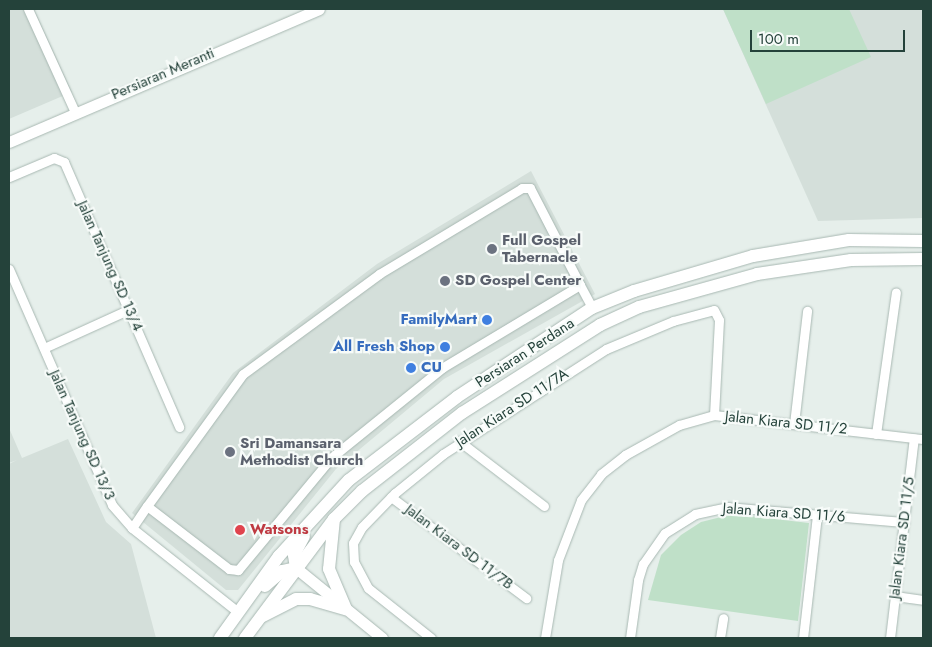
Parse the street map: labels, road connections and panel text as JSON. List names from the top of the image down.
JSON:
{
  "streets": {
    "main road": ["Persiaran Perdana"],
    "street": [
      "Persiaran Meranti",
      "Jalan Tanjung SD 13/4",
      "Jalan Kiara SD 11/7A",
      "Jalan Kiara SD 11/2",
      "Jalan Tanjung SD 13/3",
      "Jalan Kiara SD 11/6",
      "Jalan Kiara SD 11/5",
      "Jalan Kiara SD 11/7B"
    ]
  },
  "crossings": [
    ["Persiaran Perdana", "Jalan Tanjung SD 13/3"],
    ["Jalan Kiara SD 11/7A", "Jalan Kiara SD 11/2"],
    ["Jalan Kiara SD 11/7A", "Jalan Kiara SD 11/7B"],
    ["Jalan Kiara SD 11/2", "Jalan Kiara SD 11/5"],
    ["Jalan Kiara SD 11/6", "Jalan Kiara SD 11/5"]
  ],
  "places": [
    "Full Gospel Tabernacle",
    "SD Gospel Center",
    "FamilyMart",
    "All Fresh Shop",
    "CU",
    "Sri Damansara Methodist Church",
    "Watsons"
  ],
  "scale_bar": "100 m"
}
